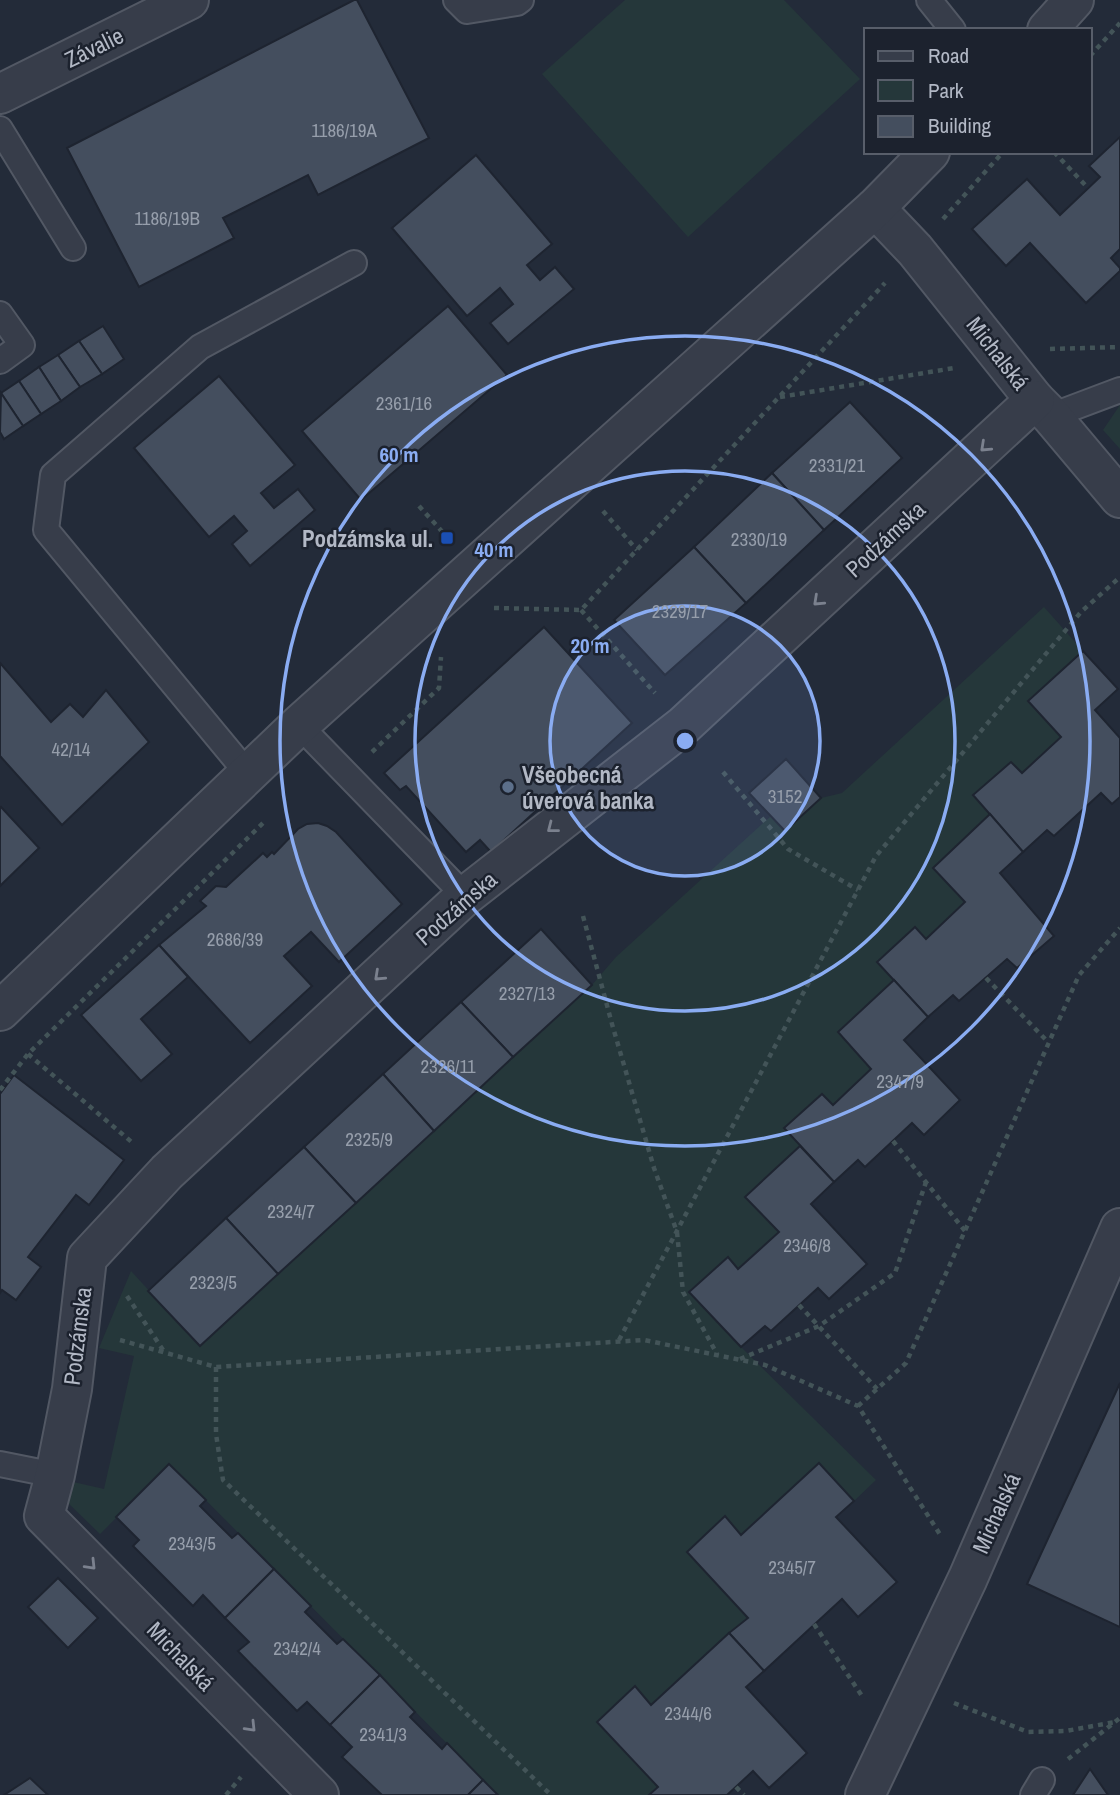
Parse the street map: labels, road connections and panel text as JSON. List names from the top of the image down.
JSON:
{
  "streets": {
    "street": ["Závalie", "Michalská", "Podzámska"]
  },
  "crossings": [
    ["Michalská", "Podzámska"]
  ],
  "places": {
    "transit": ["Podzámska ul."],
    "other": ["Všeobecná úverová banka"]
  },
  "house_numbers": [
    "1186/19A",
    "1186/19B",
    "2361/16",
    "2331/21",
    "2330/19",
    "2329/17",
    "42/14",
    "3152",
    "2686/39",
    "2327/13",
    "2326/11",
    "2347/9",
    "2325/9",
    "2324/7",
    "2346/8",
    "2323/5",
    "2343/5",
    "2345/7",
    "2342/4",
    "2344/6",
    "2341/3"
  ],
  "legend": ["Road", "Park", "Building"],
  "rings": ["60 m", "40 m", "20 m"]
}
